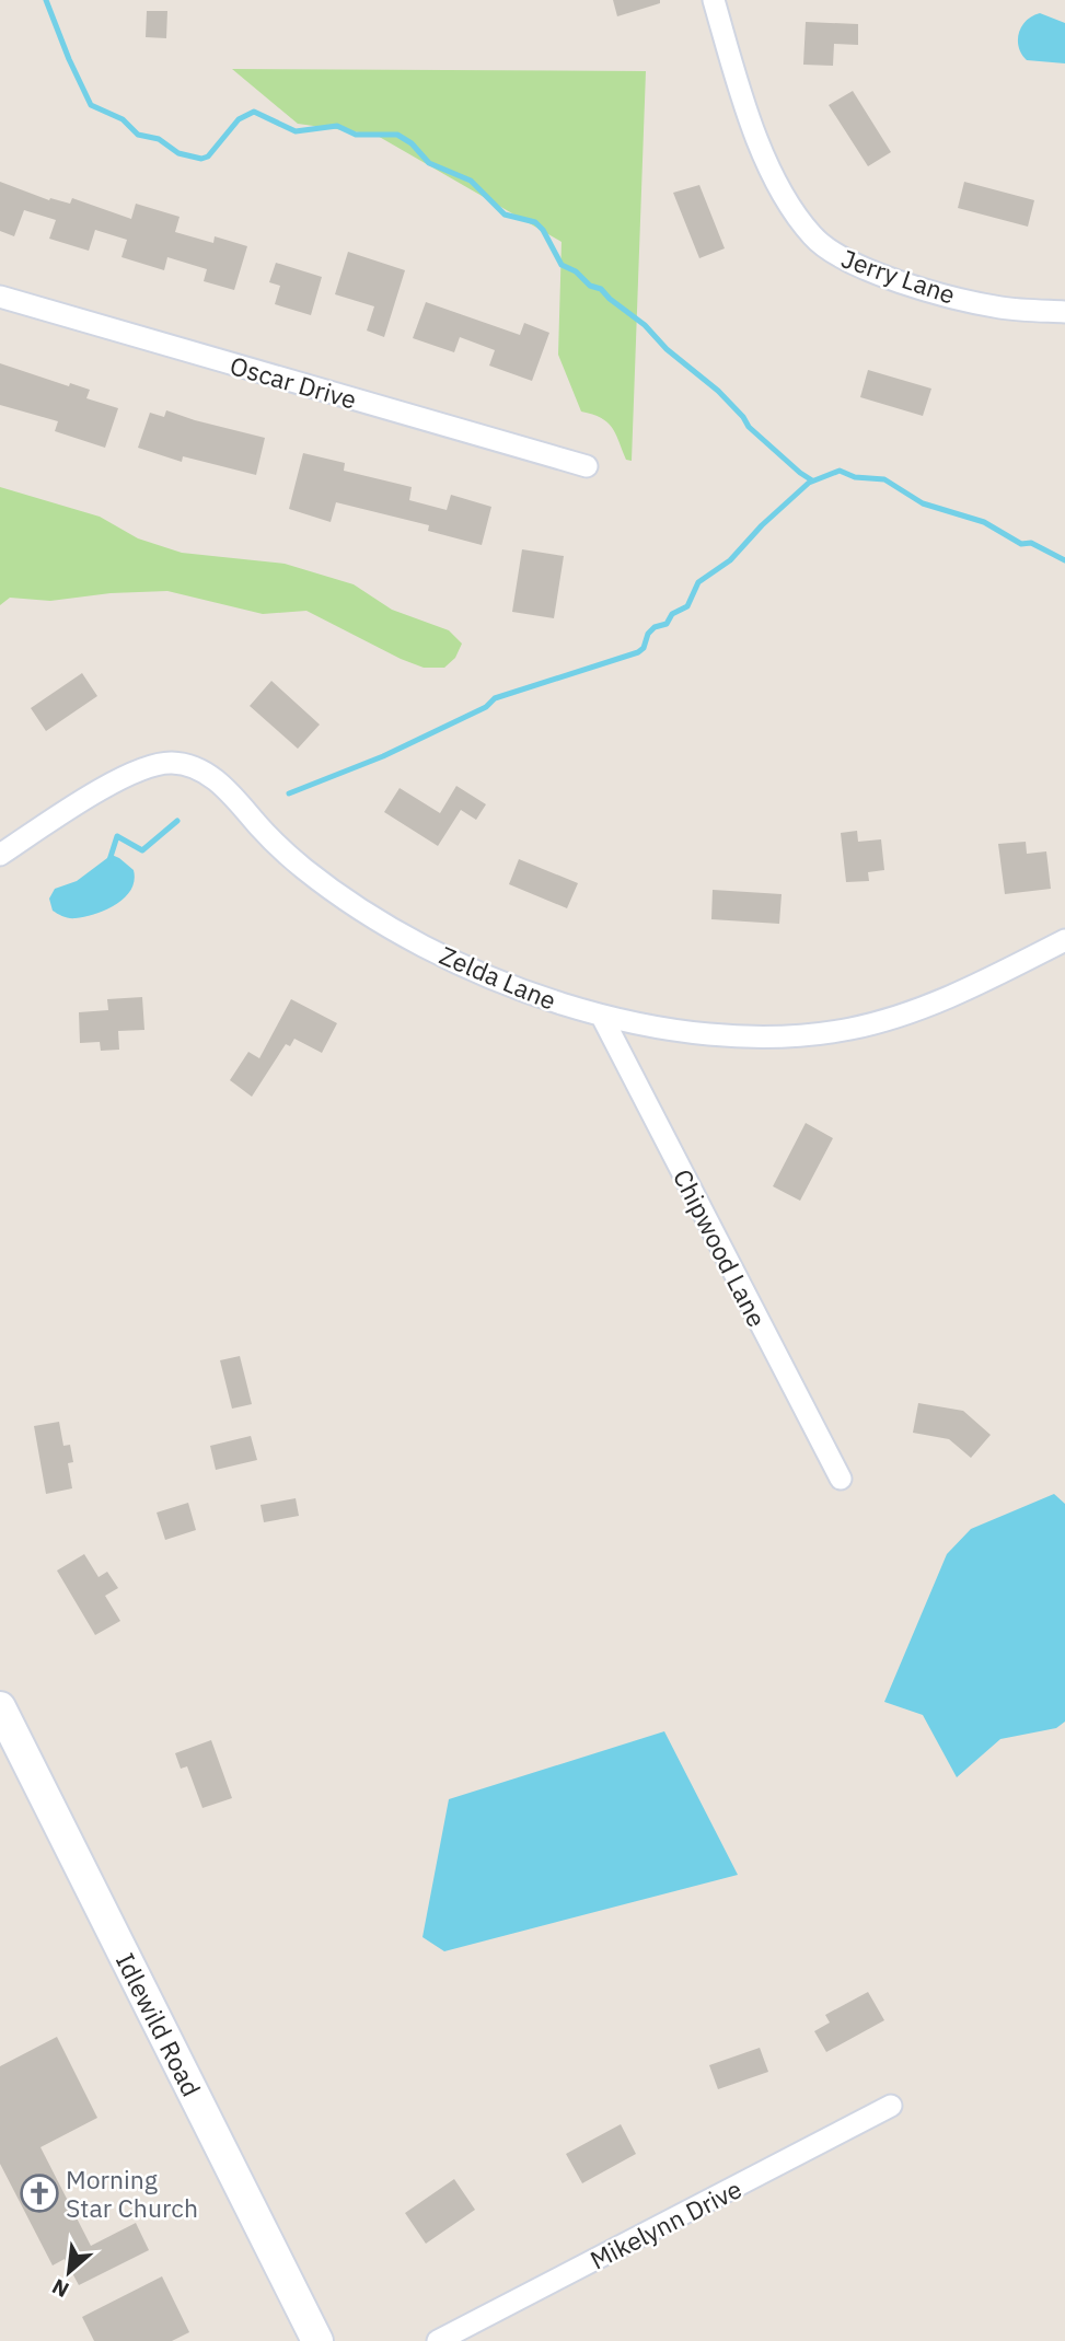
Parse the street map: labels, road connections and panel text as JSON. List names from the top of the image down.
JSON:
{
  "streets": {
    "main road": ["Idlewild Road"],
    "street": [
      "Jerry Lane",
      "Oscar Drive",
      "Zelda Lane",
      "Chipwood Lane",
      "Mikelynn Drive"
    ]
  },
  "crossings": [
    ["Zelda Lane", "Chipwood Lane"]
  ],
  "places": {
    "church": ["Morning Star Church"]
  },
  "north": "bottom left"
}
